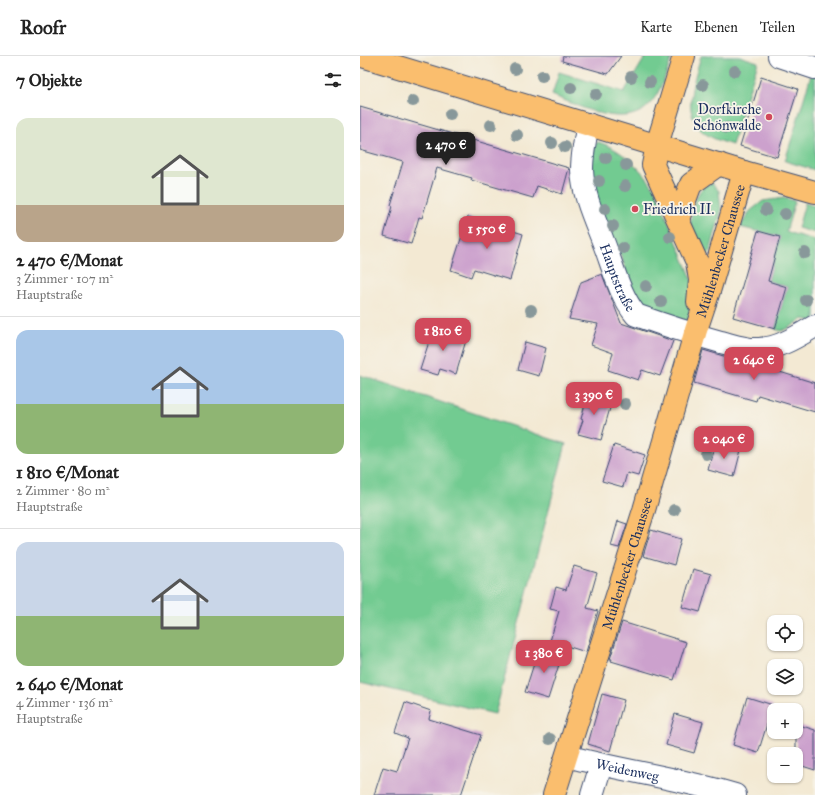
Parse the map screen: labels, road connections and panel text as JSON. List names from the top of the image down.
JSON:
{
  "streets": {
    "main road": ["Mühlenbecker Chaussee"],
    "street": ["Hauptstraße", "Weidenweg"]
  },
  "crossings": [
    ["Mühlenbecker Chaussee", "Hauptstraße"],
    ["Mühlenbecker Chaussee", "Weidenweg"]
  ],
  "places": ["Dorfkirche Schönwalde", "Friedrich II."],
  "page": {
    "header": "Roofr",
    "nav": ["Karte", "Ebenen", "Teilen"],
    "heading": "7 Objekte",
    "list": [
      {
        "name": "2 470 €/Monat",
        "note": "3 Zimmer · 107 m² · Hauptstraße"
      },
      {
        "name": "1 810 €/Monat",
        "note": "2 Zimmer · 80 m² · Hauptstraße"
      },
      {
        "name": "2 640 €/Monat",
        "note": "4 Zimmer · 136 m² · Hauptstraße"
      }
    ],
    "price": [
      "2 470 €",
      "1 550 €",
      "1 810 €",
      "2 640 €",
      "3 390 €",
      "2 040 €",
      "1 380 €"
    ],
    "map_buttons": ["+", "−"]
  }
}
